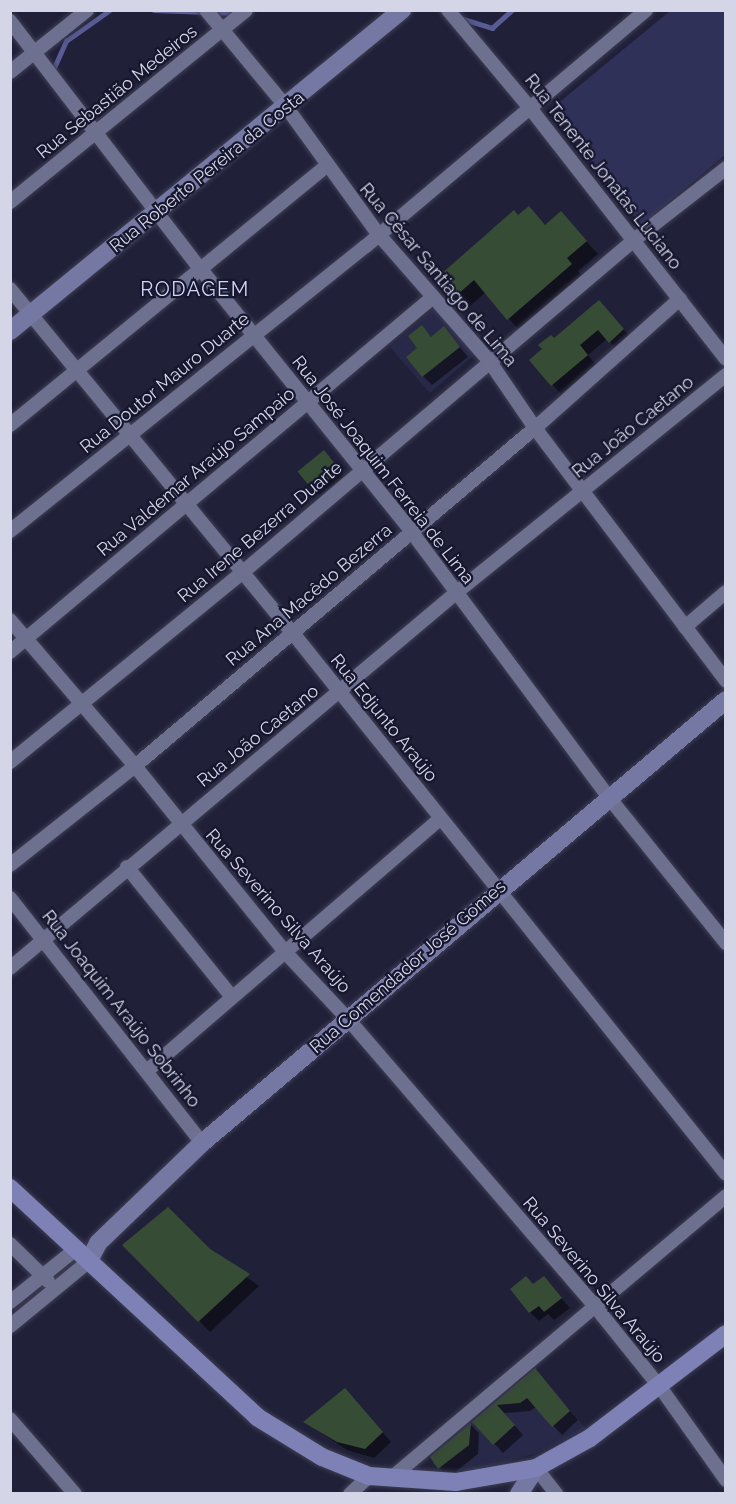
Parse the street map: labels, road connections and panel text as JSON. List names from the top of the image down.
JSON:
{
  "streets": {
    "street": [
      "Rua Sebastião Medeiros",
      "Rua Roberto Pereira da Costa",
      "Rua Tenente Jonatas Luciano",
      "Rua César Santiago de Lima",
      "Rua Doutor Mauro Duarte",
      "Rua João Caetano",
      "Rua José Joaquim Ferreia de Lima",
      "Rua Valdemar Araújo Sampaio",
      "Rua Irene Bezerra Duarte",
      "Rua Ana Macêdo Bezerra",
      "Rua Edjunto Araújo",
      "Rua Severino Silva Araújo",
      "Rua Comendador José Gomes",
      "Rua Joaquim Araújo Sobrinho"
    ]
  },
  "crossings": [
    ["Rua Sebastião Medeiros", "Rua César Santiago de Lima"],
    ["Rua Sebastião Medeiros", "Rua José Joaquim Ferreia de Lima"],
    ["Rua Roberto Pereira da Costa", "Rua César Santiago de Lima"],
    ["Rua Roberto Pereira da Costa", "Rua José Joaquim Ferreia de Lima"],
    ["Rua Roberto Pereira da Costa", "Rua Edjunto Araújo"],
    ["Rua Tenente Jonatas Luciano", "Rua Doutor Mauro Duarte"],
    ["Rua Tenente Jonatas Luciano", "Rua Irene Bezerra Duarte"],
    ["Rua Tenente Jonatas Luciano", "Rua Ana Macêdo Bezerra"],
    ["Rua César Santiago de Lima", "Rua Doutor Mauro Duarte"],
    ["Rua César Santiago de Lima", "Rua João Caetano"],
    ["Rua César Santiago de Lima", "Rua Valdemar Araújo Sampaio"],
    ["Rua César Santiago de Lima", "Rua Irene Bezerra Duarte"],
    ["Rua César Santiago de Lima", "Rua Ana Macêdo Bezerra"],
    ["Rua Doutor Mauro Duarte", "Rua José Joaquim Ferreia de Lima"],
    ["Rua Doutor Mauro Duarte", "Rua Edjunto Araújo"],
    ["Rua João Caetano", "Rua José Joaquim Ferreia de Lima"],
    ["Rua João Caetano", "Rua Edjunto Araújo"],
    ["Rua João Caetano", "Rua Severino Silva Araújo"],
    ["Rua João Caetano", "Rua Joaquim Araújo Sobrinho"],
    ["Rua José Joaquim Ferreia de Lima", "Rua Valdemar Araújo Sampaio"],
    ["Rua José Joaquim Ferreia de Lima", "Rua Irene Bezerra Duarte"],
    ["Rua José Joaquim Ferreia de Lima", "Rua Ana Macêdo Bezerra"],
    ["Rua José Joaquim Ferreia de Lima", "Rua Comendador José Gomes"],
    ["Rua Valdemar Araújo Sampaio", "Rua Edjunto Araújo"],
    ["Rua Valdemar Araújo Sampaio", "Rua Severino Silva Araújo"],
    ["Rua Irene Bezerra Duarte", "Rua Edjunto Araújo"],
    ["Rua Irene Bezerra Duarte", "Rua Severino Silva Araújo"],
    ["Rua Ana Macêdo Bezerra", "Rua Edjunto Araújo"],
    ["Rua Ana Macêdo Bezerra", "Rua Severino Silva Araújo"],
    ["Rua Edjunto Araújo", "Rua Comendador José Gomes"],
    ["Rua Severino Silva Araújo", "Rua Comendador José Gomes"],
    ["Rua Comendador José Gomes", "Rua Joaquim Araújo Sobrinho"]
  ],
  "districts": ["RODAGEM"]
}
